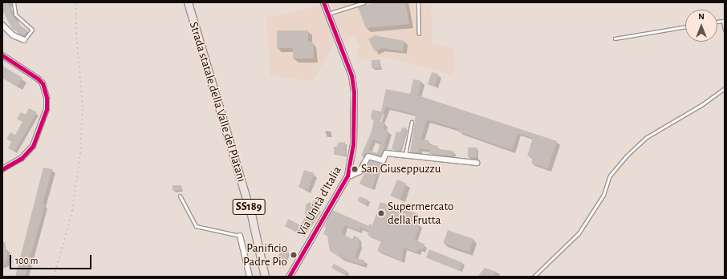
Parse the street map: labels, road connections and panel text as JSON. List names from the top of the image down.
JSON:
{
  "streets": {
    "main road": ["Strada statale della Valle del Platani", "SS189"],
    "street": ["Via Unità d'Italia"]
  },
  "places": ["San Giuseppuzzu", "Supermercato della Frutta", "Panificio Padre Pio"],
  "scale_bar": "100 m",
  "north": "top"
}
